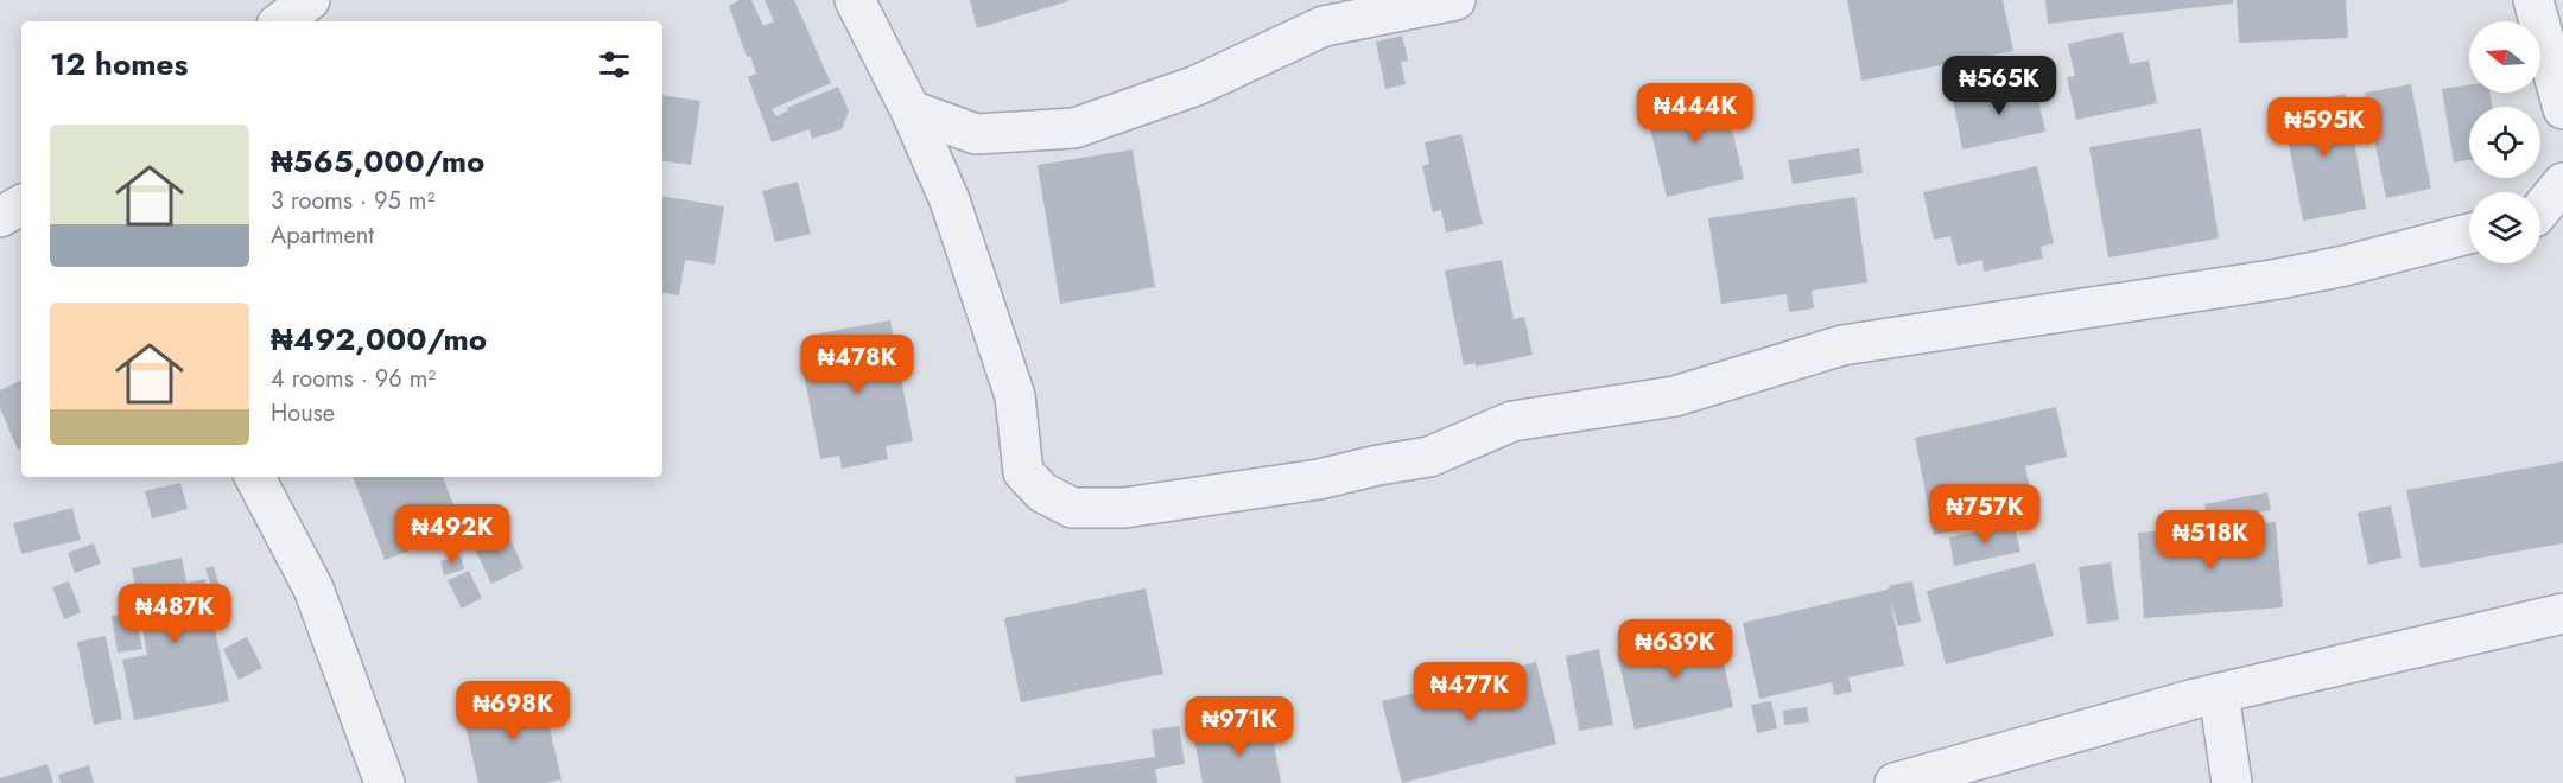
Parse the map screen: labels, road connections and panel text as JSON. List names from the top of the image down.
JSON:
{
  "north": "left",
  "page": {
    "heading": "12 homes",
    "price": [
      "₦565K",
      "₦444K",
      "₦595K",
      "₦478K",
      "₦757K",
      "₦492K",
      "₦518K",
      "₦487K",
      "₦639K",
      "₦477K",
      "₦698K",
      "₦971K"
    ],
    "list": [
      {
        "name": "₦565,000/mo",
        "note": "3 rooms · 95 m² · Apartment"
      },
      {
        "name": "₦492,000/mo",
        "note": "4 rooms · 96 m² · House"
      }
    ]
  }
}
